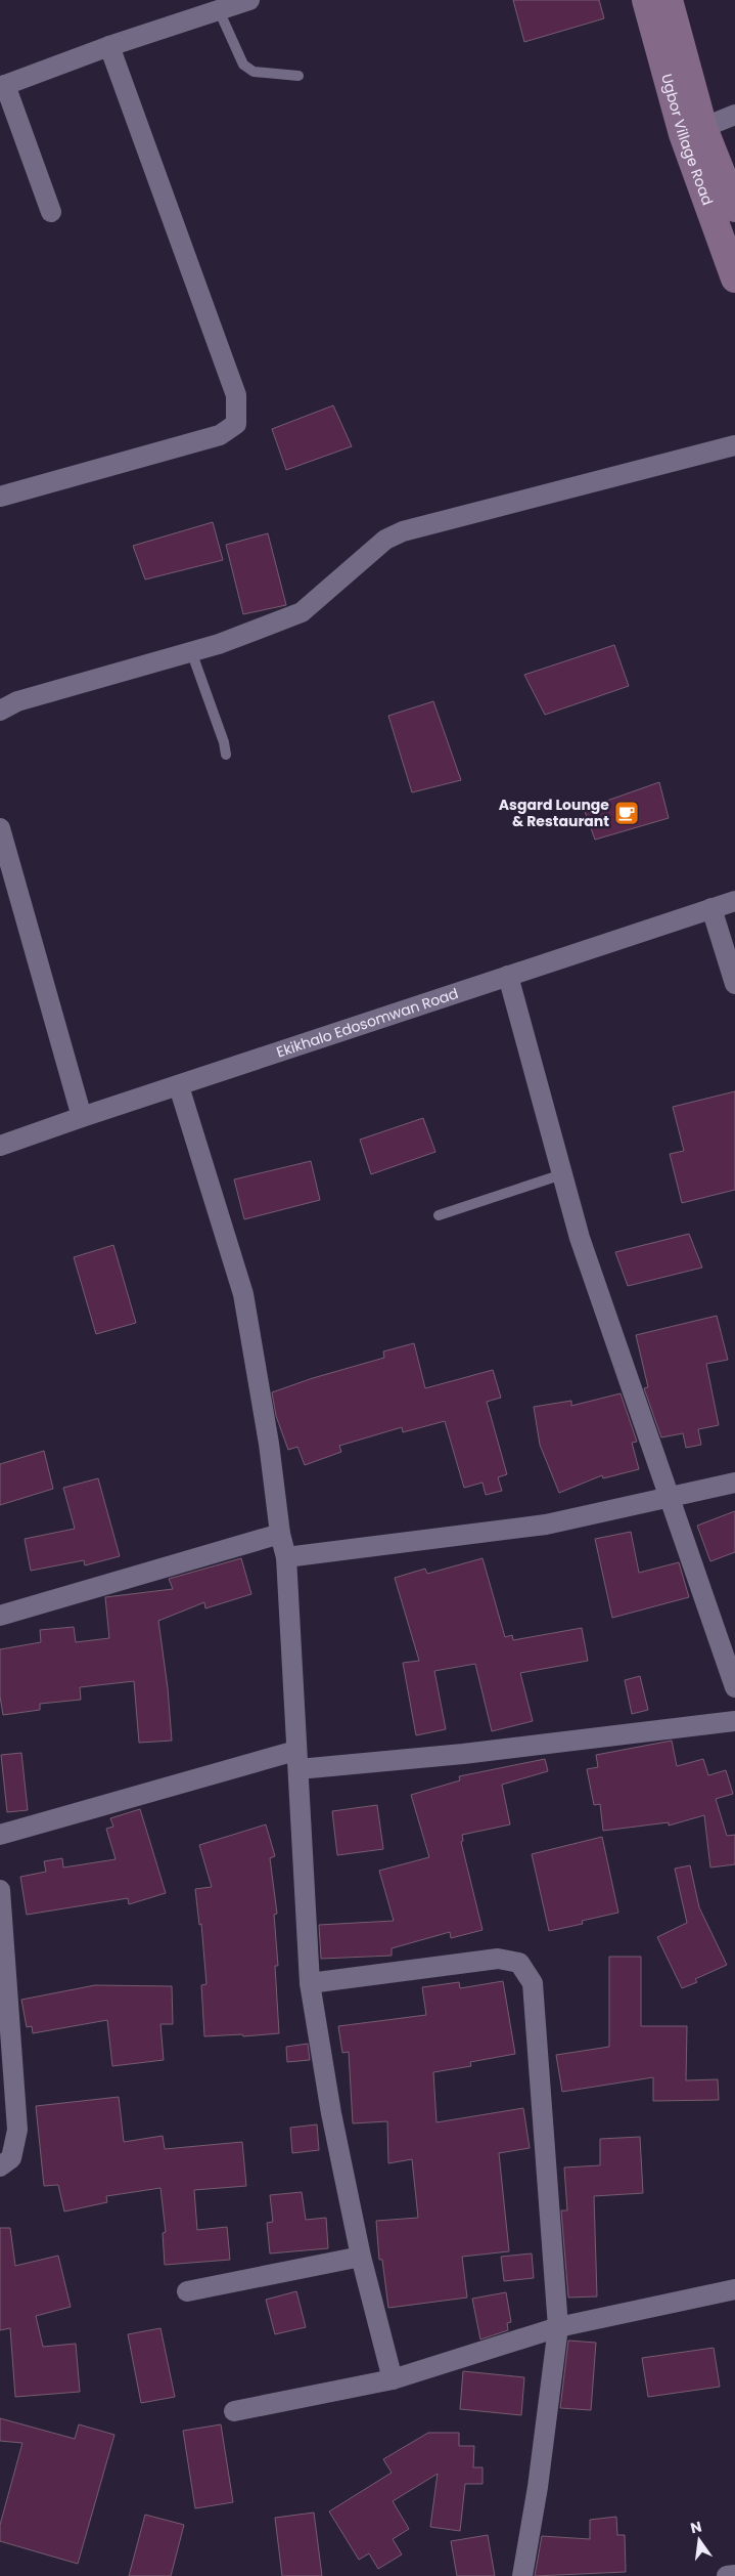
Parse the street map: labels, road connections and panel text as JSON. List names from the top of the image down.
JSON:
{
  "streets": {
    "street": ["Ugbor Village Road", "Ekikhalo Edosomwan Road"]
  },
  "places": {
    "cafe": ["Asgard Lounge & Restaurant"]
  },
  "north": "top"
}
